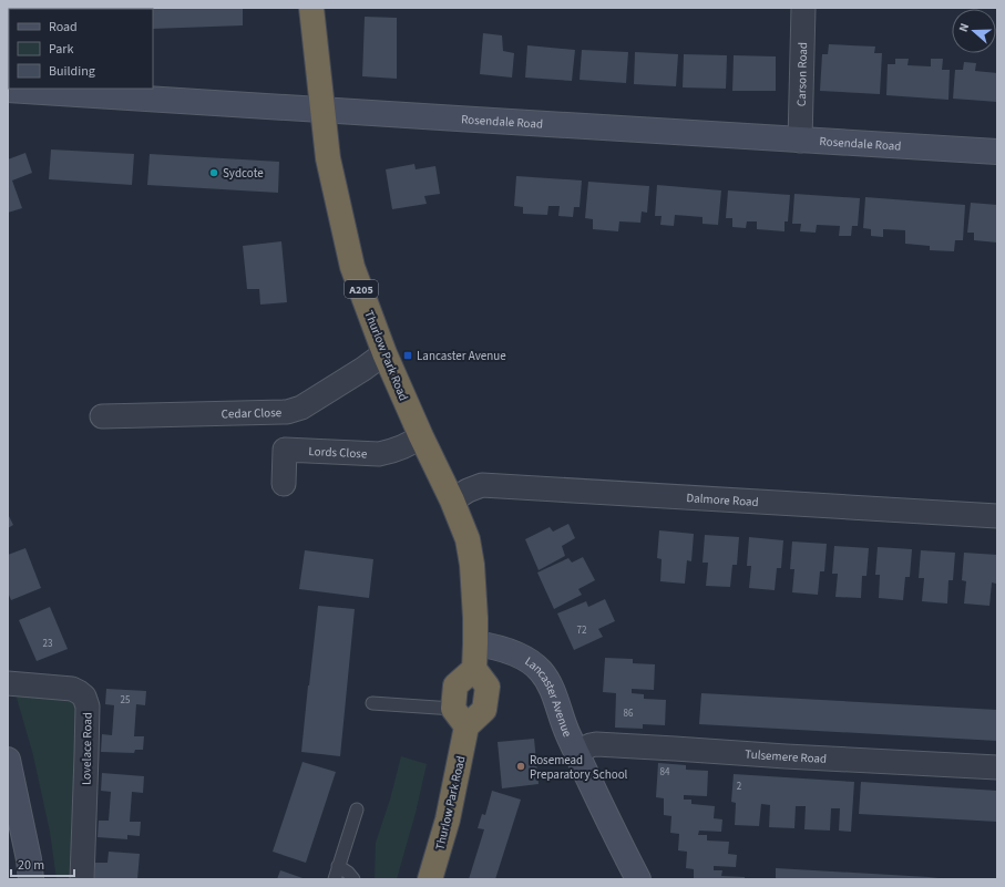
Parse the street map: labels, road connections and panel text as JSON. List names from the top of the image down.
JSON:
{
  "streets": {
    "highway": ["A205", "Thurlow Park Road"],
    "street": [
      "Carson Road",
      "Rosendale Road",
      "Cedar Close",
      "Lords Close",
      "Dalmore Road",
      "Lancaster Avenue",
      "Lovelace Road",
      "Tulsemere Road"
    ]
  },
  "crossings": [
    ["Carson Road", "Rosendale Road"],
    ["Rosendale Road", "Thurlow Park Road"],
    ["Thurlow Park Road", "Cedar Close"],
    ["Thurlow Park Road", "Lords Close"],
    ["Thurlow Park Road", "Dalmore Road"],
    ["Thurlow Park Road", "Lancaster Avenue"],
    ["Lancaster Avenue", "Tulsemere Road"]
  ],
  "places": {
    "other": ["Sydcote", "Rosemead Preparatory School"],
    "transit": ["Lancaster Avenue"]
  },
  "house_numbers": [
    "72",
    "23",
    "25",
    "86",
    "84",
    "2"
  ],
  "legend": ["Road", "Park", "Building"],
  "scale_bar": "20 m",
  "north": "left"
}
